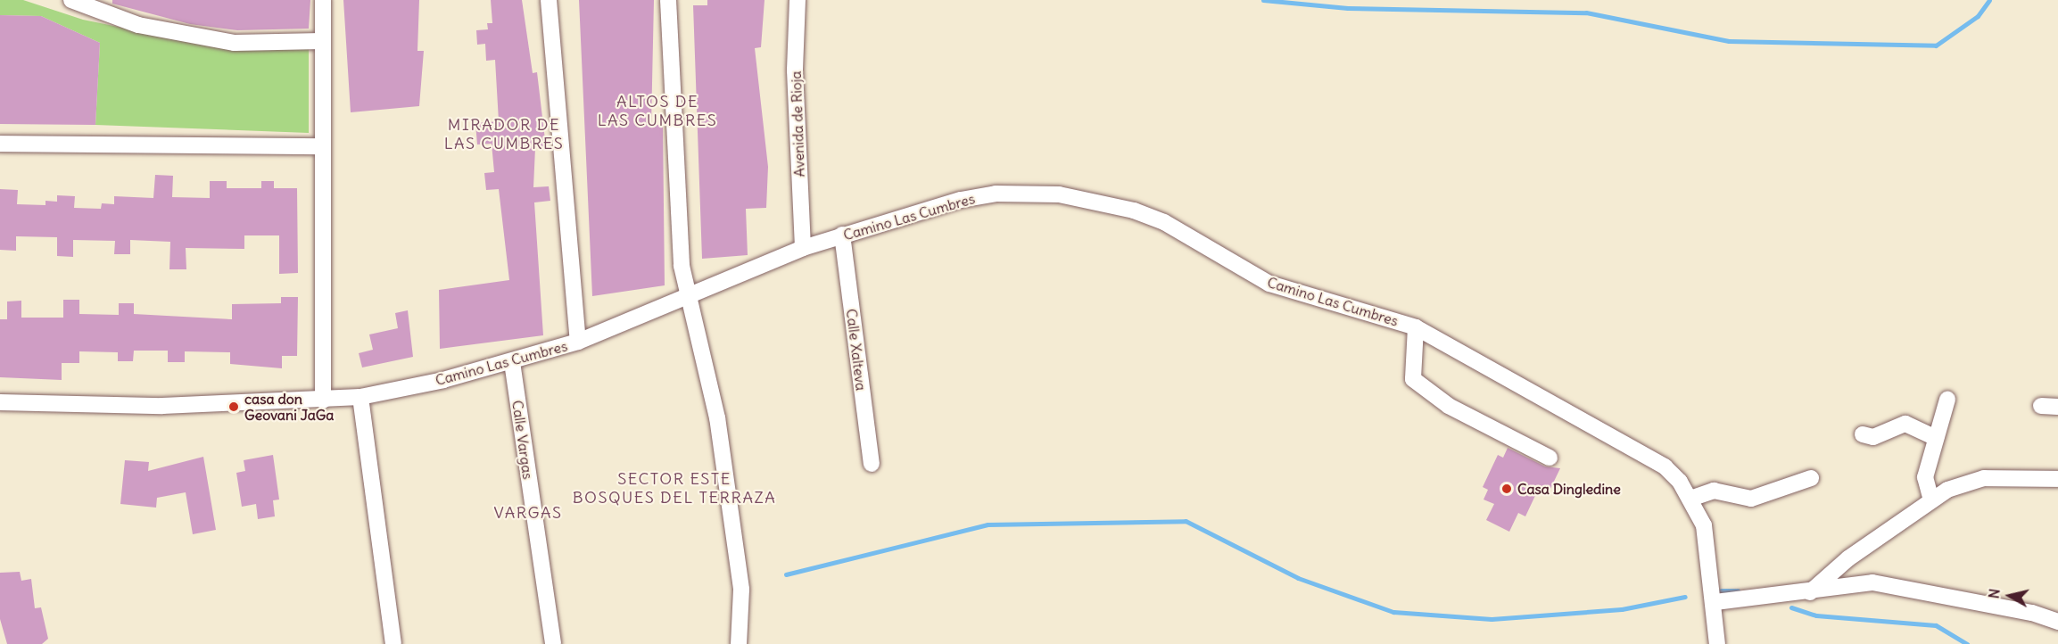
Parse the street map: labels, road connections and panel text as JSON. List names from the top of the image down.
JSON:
{
  "streets": {
    "street": [
      "Avenida de Rioja",
      "Camino Las Cumbres",
      "Calle Xalteva",
      "Calle Vargas"
    ]
  },
  "crossings": [
    ["Avenida de Rioja", "Camino Las Cumbres"],
    ["Camino Las Cumbres", "Calle Xalteva"],
    ["Camino Las Cumbres", "Calle Vargas"]
  ],
  "districts": [
    "ALTOS DE LAS CUMBRES",
    "MIRADOR DE LAS CUMBRES",
    "SECTOR ESTE BOSQUES DEL TERRAZA",
    "VARGAS"
  ],
  "places": ["casa don Geovani JaGa", "Casa Dingledine"],
  "north": "left"
}
